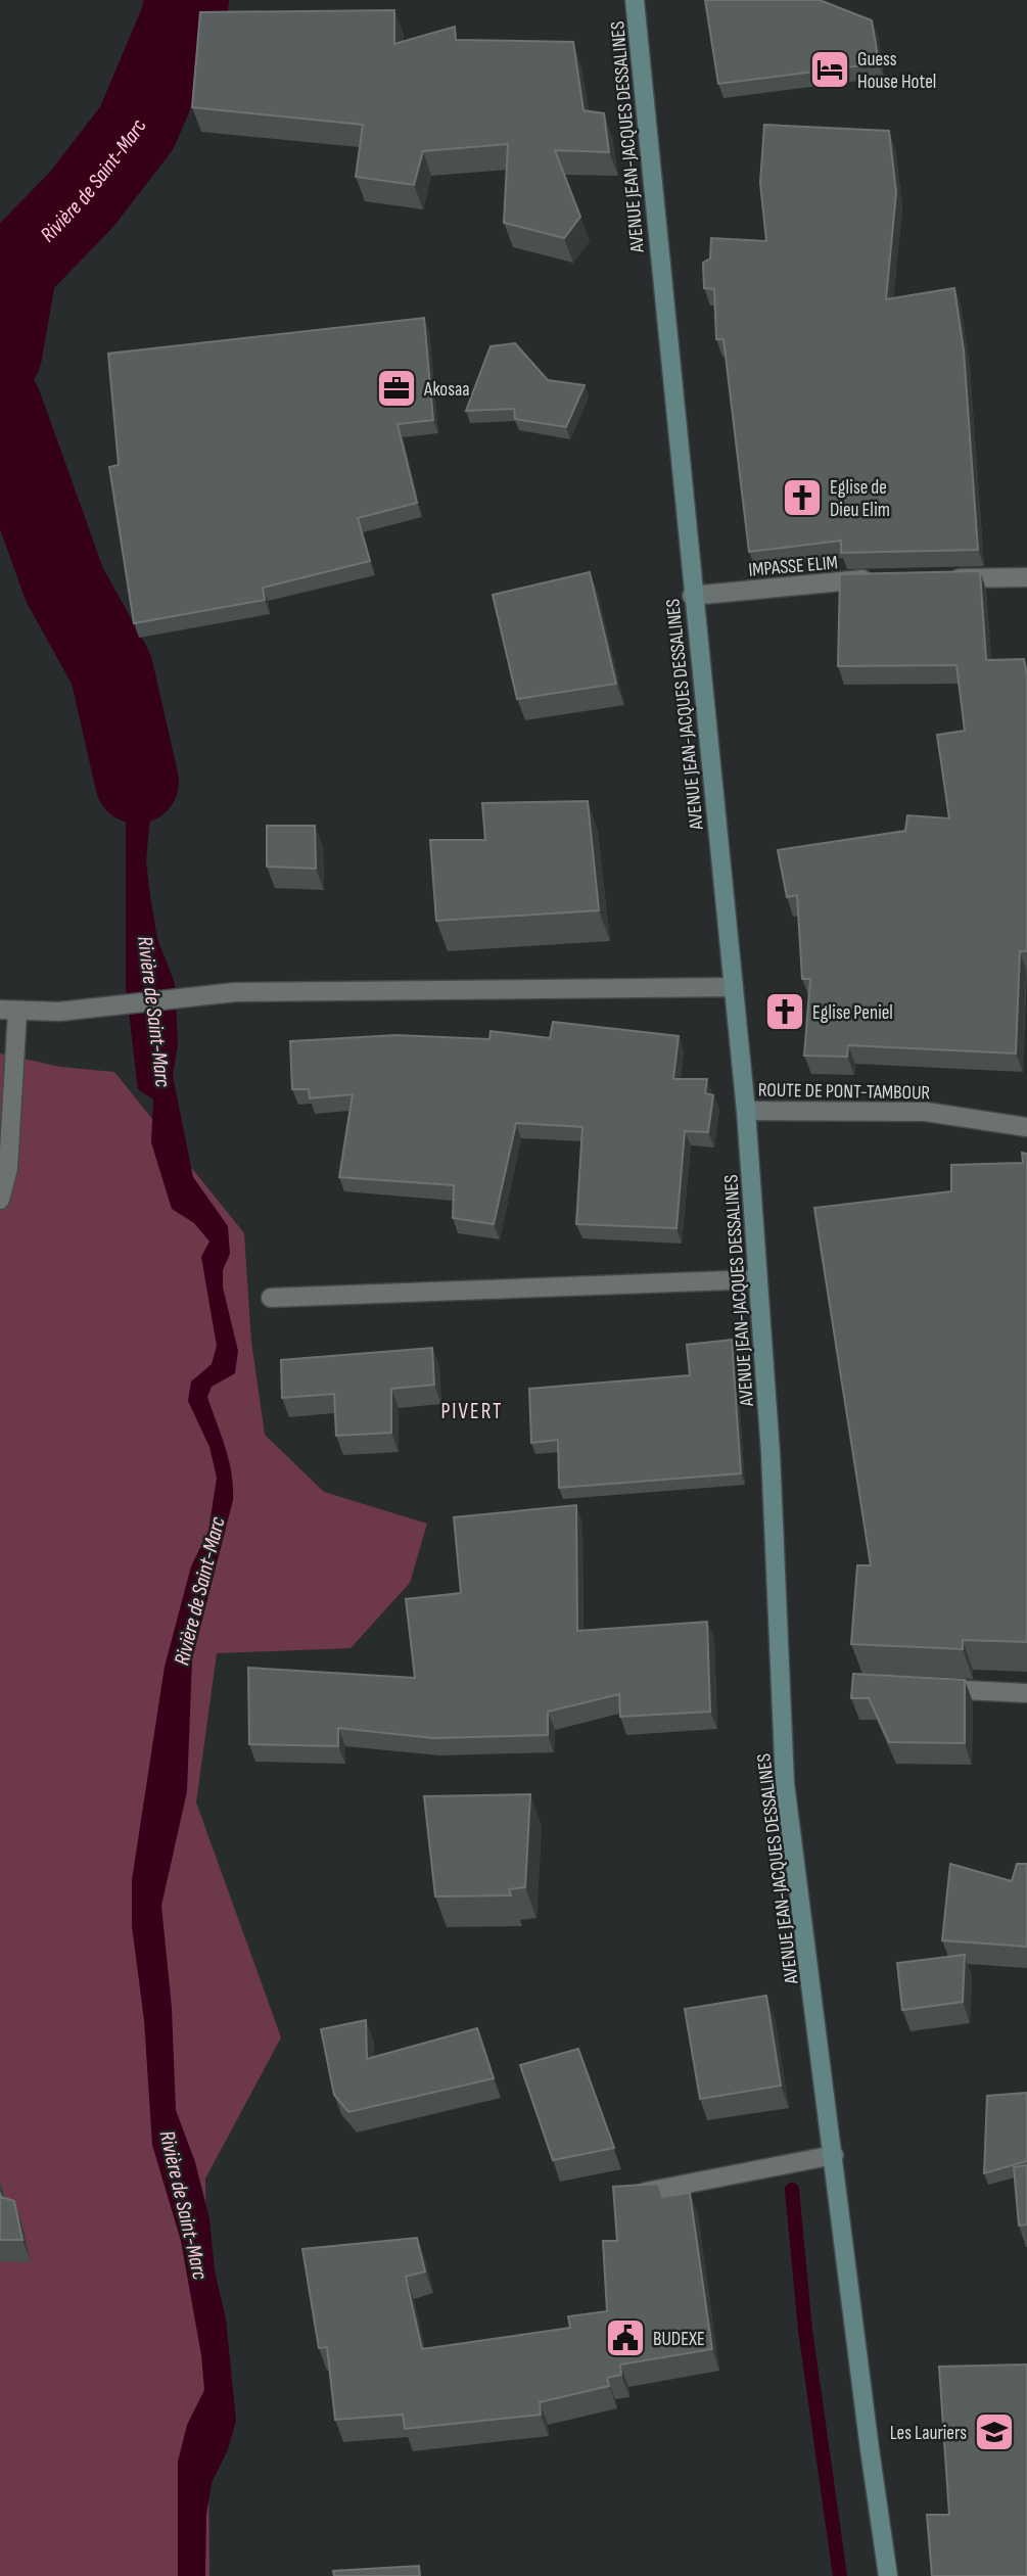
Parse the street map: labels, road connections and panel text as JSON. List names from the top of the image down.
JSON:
{
  "streets": {
    "street": ["AVENUE JEAN-JACQUES DESSALINES", "IMPASSE ELIM", "ROUTE DE PONT-TAMBOUR"]
  },
  "crossings": [
    ["AVENUE JEAN-JACQUES DESSALINES", "IMPASSE ELIM"],
    ["AVENUE JEAN-JACQUES DESSALINES", "ROUTE DE PONT-TAMBOUR"]
  ],
  "districts": ["PIVERT"],
  "water": ["Rivière de Saint-Marc"],
  "places": {
    "hotel": ["Guess House Hotel"],
    "office": ["Akosaa"],
    "church": ["Eglise de Dieu Elim", "Eglise Peniel"],
    "public building": ["BUDEXE"],
    "school or university": ["Les Lauriers"]
  }
}
